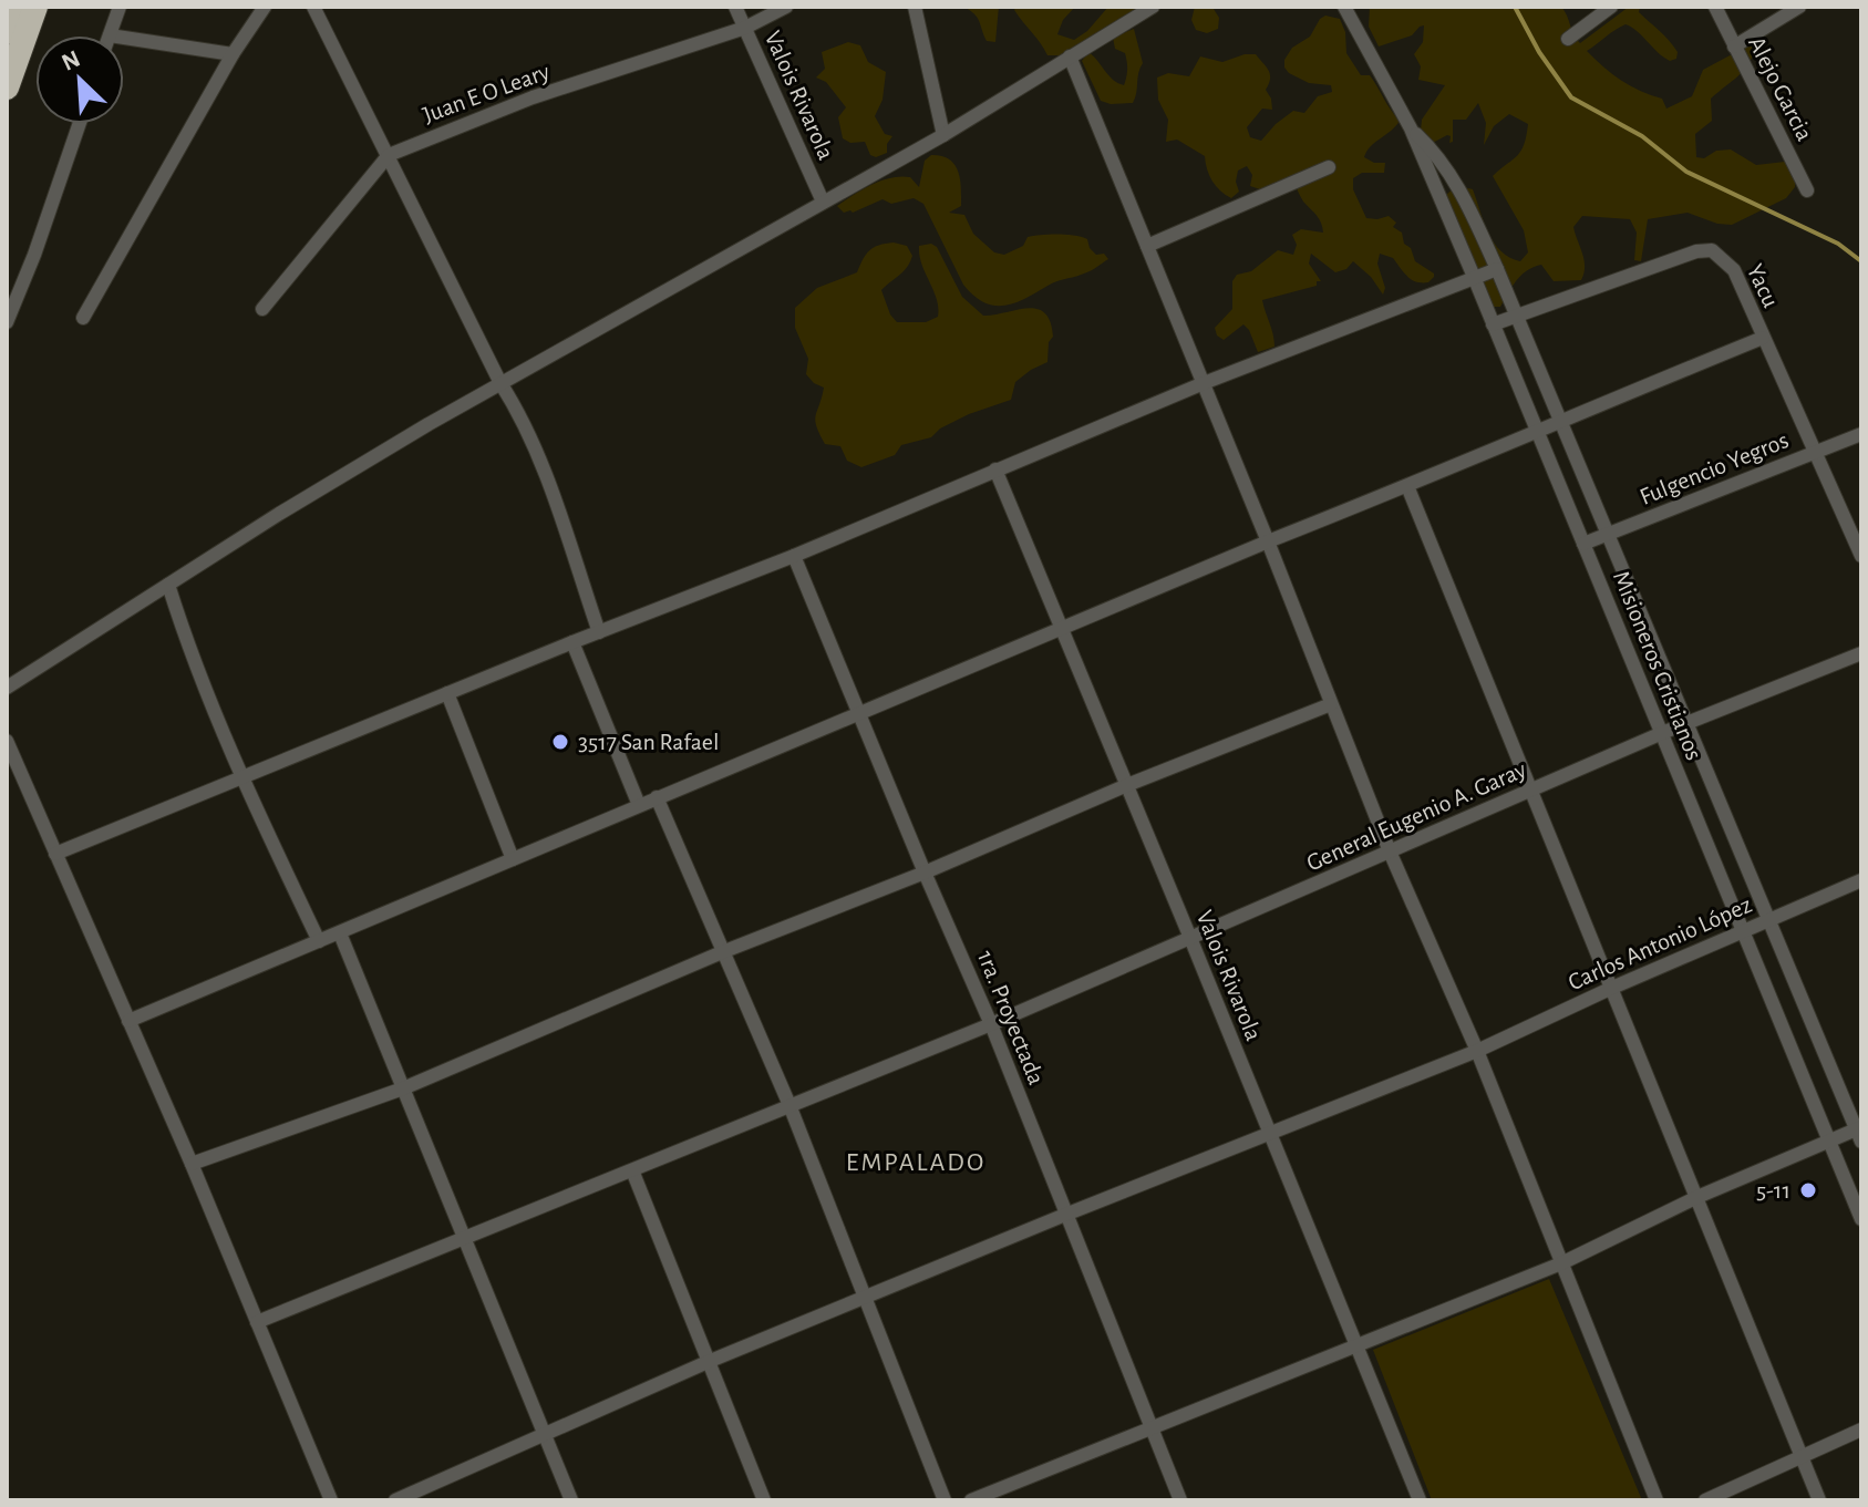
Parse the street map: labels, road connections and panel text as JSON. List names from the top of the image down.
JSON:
{
  "streets": {
    "street": [
      "Alejo Garcia",
      "Juan E O Leary",
      "Valois Rivarola",
      "Yacu",
      "Fulgencio Yegros",
      "Misioneros Cristianos",
      "General Eugenio A. Garay",
      "Carlos Antonio López",
      "1ra. Proyectada"
    ]
  },
  "crossings": [
    ["Juan E O Leary", "Valois Rivarola"],
    ["Valois Rivarola", "General Eugenio A. Garay"],
    ["Valois Rivarola", "Carlos Antonio López"],
    ["Yacu", "Fulgencio Yegros"],
    ["Yacu", "Misioneros Cristianos"],
    ["Fulgencio Yegros", "Misioneros Cristianos"],
    ["Misioneros Cristianos", "General Eugenio A. Garay"],
    ["Misioneros Cristianos", "Carlos Antonio López"],
    ["General Eugenio A. Garay", "1ra. Proyectada"],
    ["Carlos Antonio López", "1ra. Proyectada"]
  ],
  "districts": ["EMPALADO"],
  "places": ["3517 San Rafael", "5-11"],
  "north": "top left"
}
